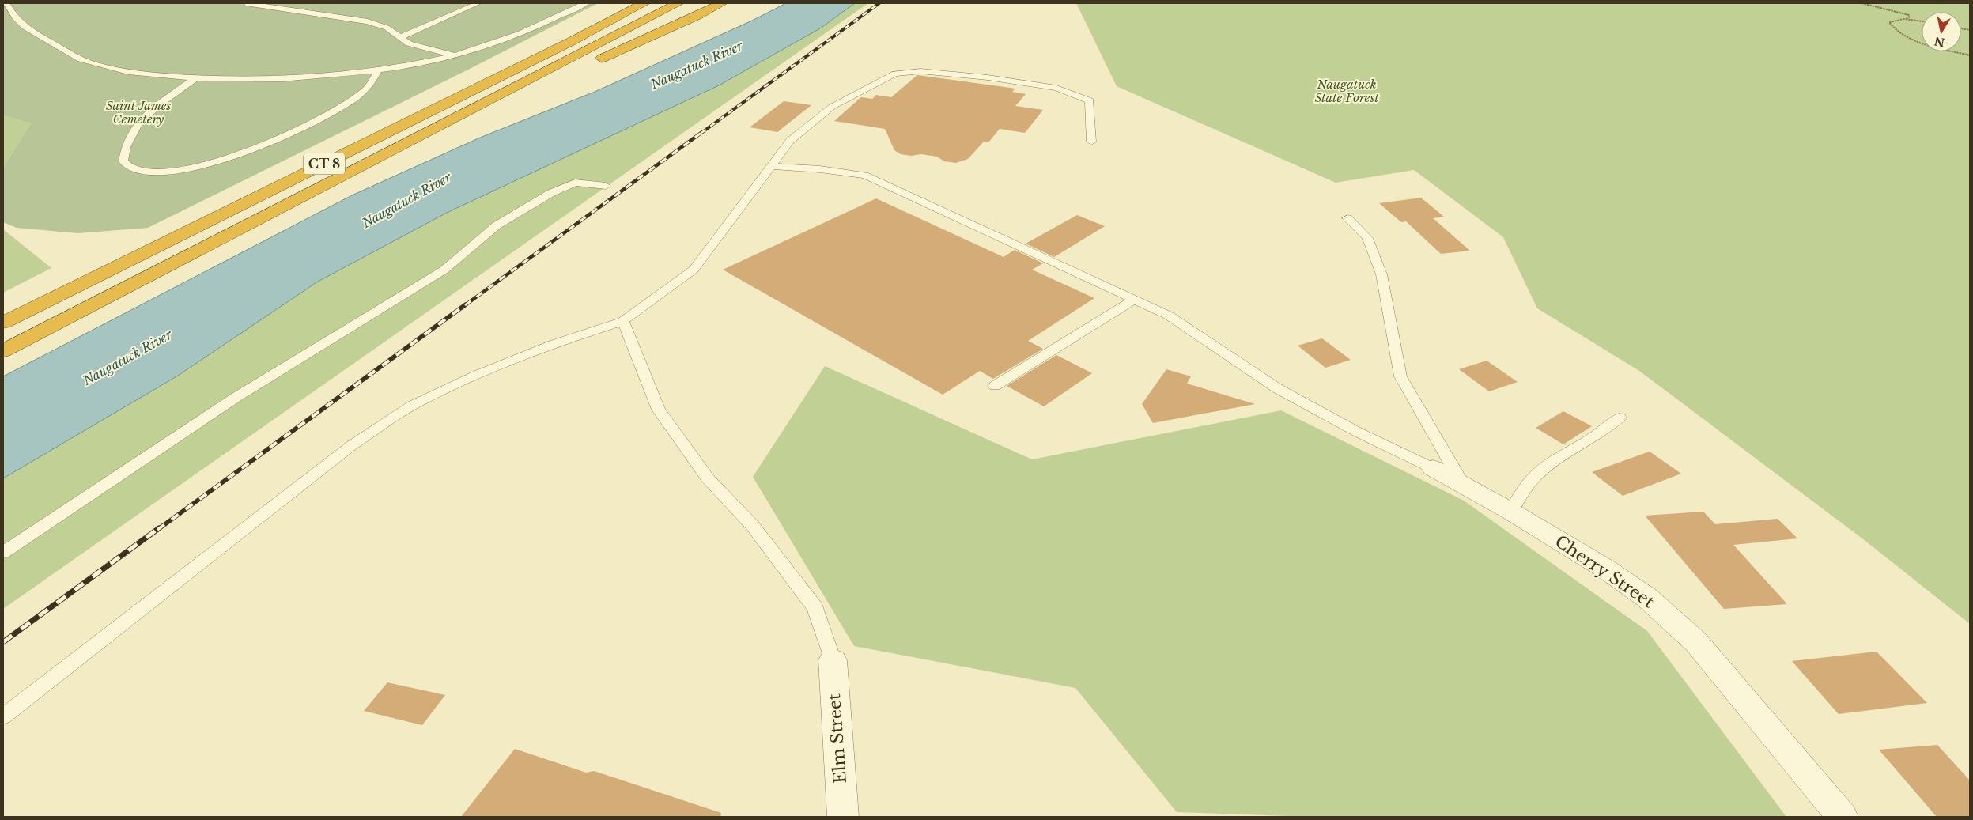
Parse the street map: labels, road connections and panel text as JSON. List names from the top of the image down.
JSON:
{
  "streets": {
    "highway": ["CT 8"],
    "street": ["Cherry Street", "Elm Street"]
  },
  "water": ["Naugatuck River"],
  "parks": ["Naugatuck State Forest", "Saint James Cemetery"],
  "north": "bottom"
}
